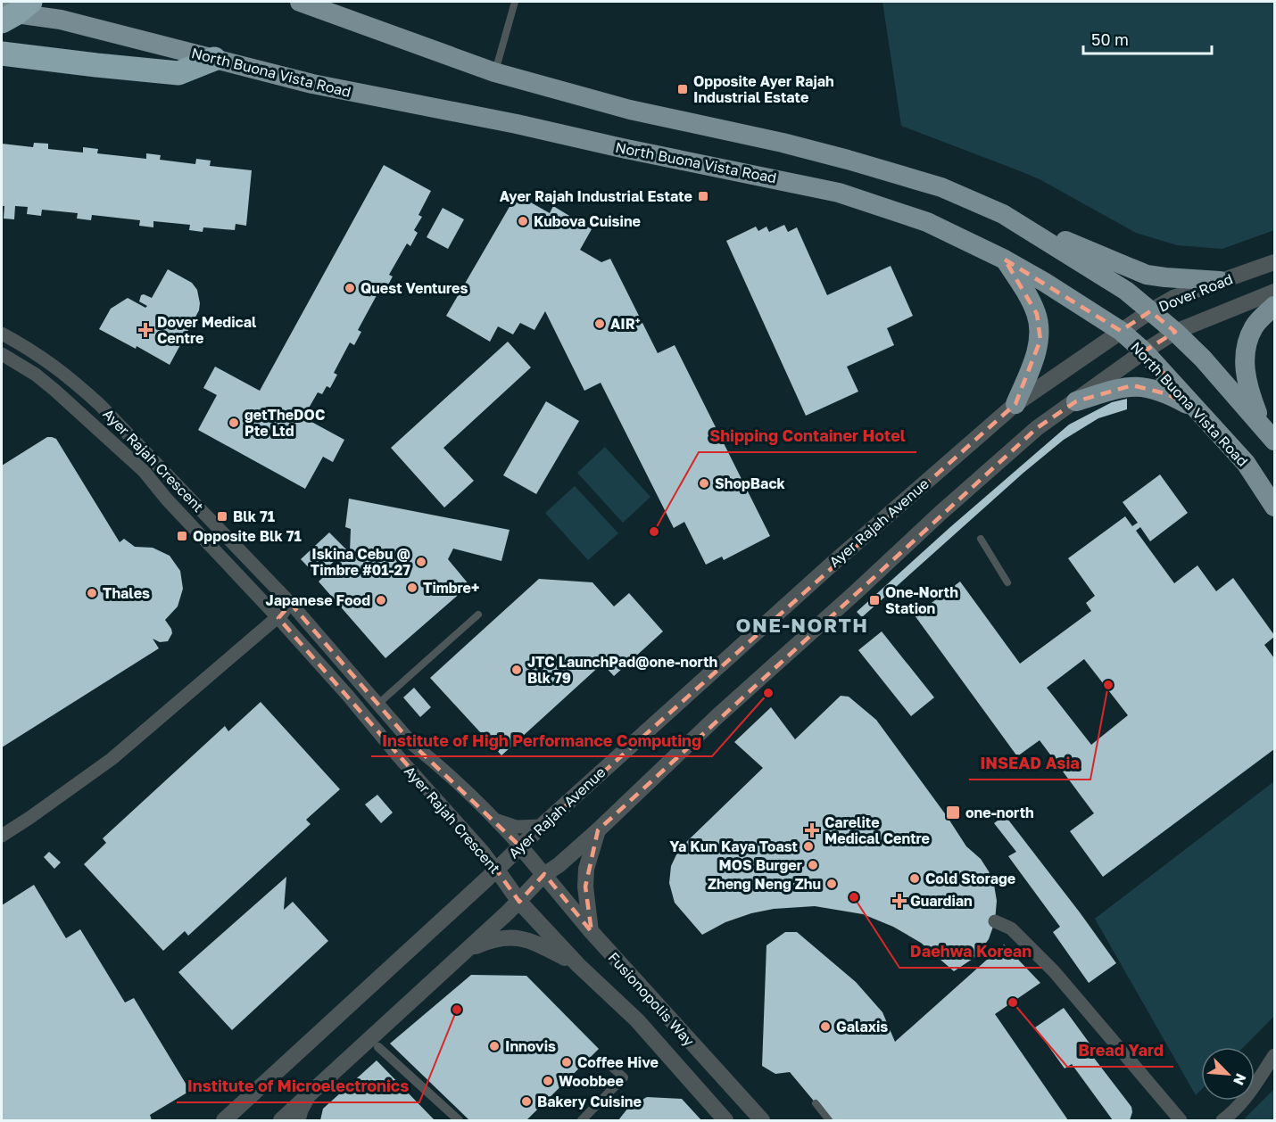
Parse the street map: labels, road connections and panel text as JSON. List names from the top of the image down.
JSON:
{
  "streets": {
    "main road": ["North Buona Vista Road"],
    "street": [
      "Dover Road",
      "Ayer Rajah Crescent",
      "Ayer Rajah Avenue",
      "Fusionopolis Way"
    ]
  },
  "crossings": [
    ["North Buona Vista Road", "Dover Road"],
    ["North Buona Vista Road", "Ayer Rajah Avenue"],
    ["Dover Road", "Ayer Rajah Avenue"],
    ["Ayer Rajah Crescent", "Ayer Rajah Avenue"],
    ["Ayer Rajah Crescent", "Fusionopolis Way"]
  ],
  "districts": ["ONE-NORTH"],
  "places": {
    "transit": [
      "Opposite Ayer Rajah Industrial Estate",
      "Ayer Rajah Industrial Estate",
      "Blk 71",
      "Opposite Blk 71",
      "One-North Station",
      "one-north"
    ],
    "other": [
      "Kubova Cuisine",
      "Quest Ventures",
      "AIR⁺",
      "getTheDOC Pte Ltd",
      "ShopBack",
      "Shipping Container Hotel",
      "Iskina Cebu @ Timbre #01-27",
      "Timbre+",
      "Thales",
      "Japanese Food",
      "JTC LaunchPad@one-north Blk 79",
      "INSEAD Asia",
      "Institute of High Performance Computing",
      "Ya Kun Kaya Toast",
      "MOS Burger",
      "Cold Storage",
      "Zheng Neng Zhu",
      "Daehwa Korean",
      "Bread Yard",
      "Institute of Microelectronics",
      "Galaxis",
      "Innovis",
      "Coffee Hive",
      "Woobbee",
      "Bakery Cuisine"
    ],
    "health": ["Dover Medical Centre", "Carelite Medical Centre", "Guardian"]
  },
  "scale_bar": "50 m",
  "north": "bottom right"
}
